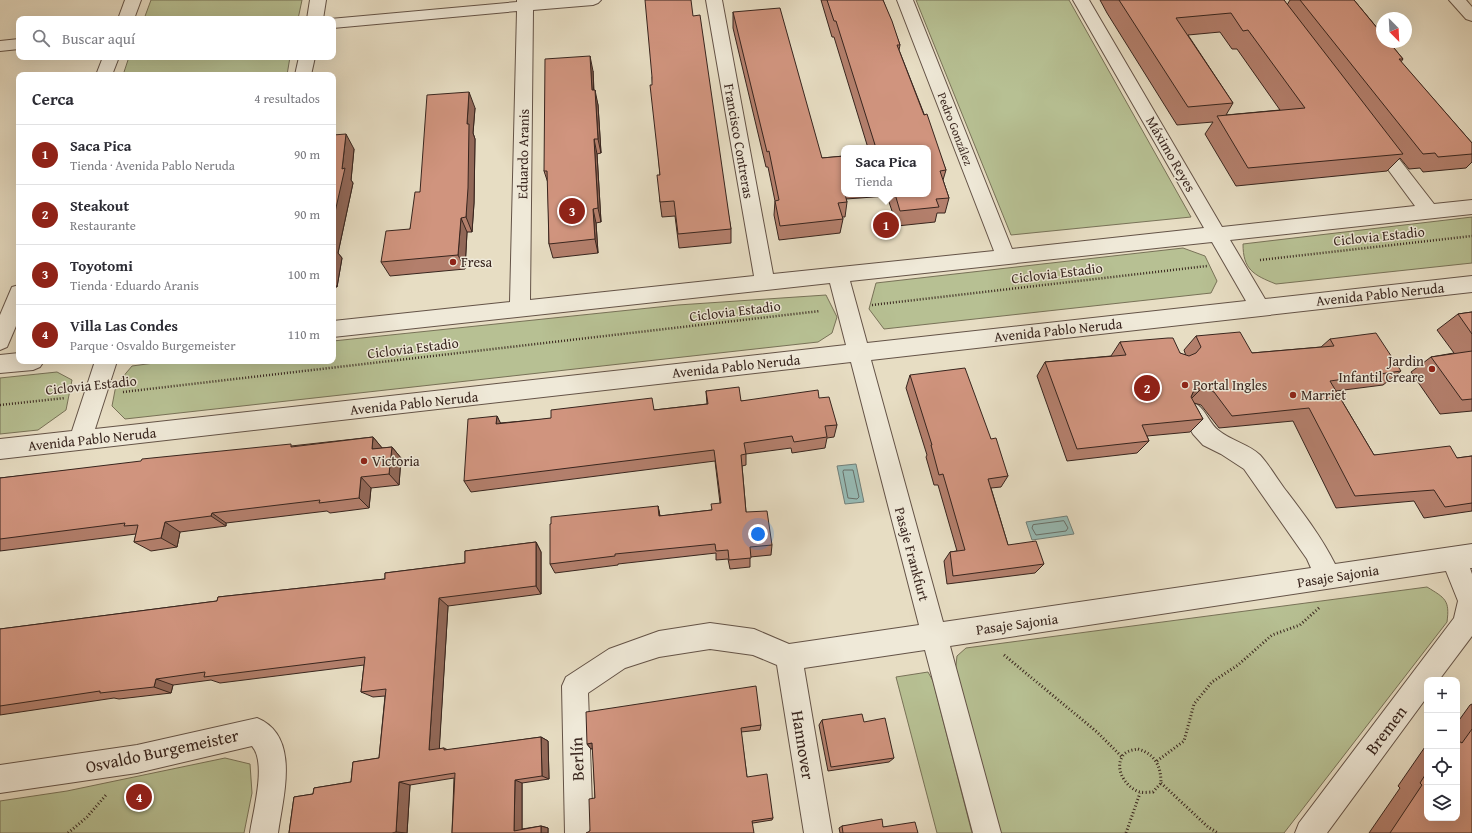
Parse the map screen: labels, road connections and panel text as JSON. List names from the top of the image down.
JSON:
{
  "streets": {
    "street": [
      "Pedro González",
      "Francisco Contreras",
      "Eduardo Aranis",
      "Máximo Reyes",
      "Avenida Pablo Neruda",
      "Pasaje Frankfurt",
      "Pasaje Sajonia",
      "Bremen",
      "Hannover",
      "Osvaldo Burgemeister",
      "Berlín"
    ],
    "path": ["Ciclovia Estadio"]
  },
  "crossings": [
    ["Máximo Reyes", "Ciclovia Estadio"],
    ["Máximo Reyes", "Avenida Pablo Neruda"],
    ["Ciclovia Estadio", "Pasaje Frankfurt"],
    ["Avenida Pablo Neruda", "Pasaje Frankfurt"],
    ["Pasaje Frankfurt", "Pasaje Sajonia"],
    ["Pasaje Sajonia", "Bremen"],
    ["Pasaje Sajonia", "Hannover"],
    ["Pasaje Sajonia", "Berlín"],
    ["Hannover", "Berlín"]
  ],
  "places": [
    "Fresa",
    "Jardin Infantil Creare",
    "Portal Ingles",
    "Marriet",
    "Victoria"
  ],
  "north": "bottom right",
  "page": {
    "search": "Buscar aquí",
    "heading": ["Cerca", "4 resultados"],
    "list": [
      {
        "mark": "1",
        "name": "Saca Pica",
        "note": "Tienda · Avenida Pablo Neruda",
        "value": "90 m"
      },
      {
        "mark": "2",
        "name": "Steakout",
        "note": "Restaurante",
        "value": "90 m"
      },
      {
        "mark": "3",
        "name": "Toyotomi",
        "note": "Tienda · Eduardo Aranis",
        "value": "100 m"
      },
      {
        "mark": "4",
        "name": "Villa Las Condes",
        "note": "Parque · Osvaldo Burgemeister",
        "value": "110 m"
      }
    ],
    "popup": ["Saca Pica", "Tienda"],
    "pins": [
      "3",
      "1",
      "2",
      "4"
    ],
    "map_buttons": ["+", "−"]
  }
}
